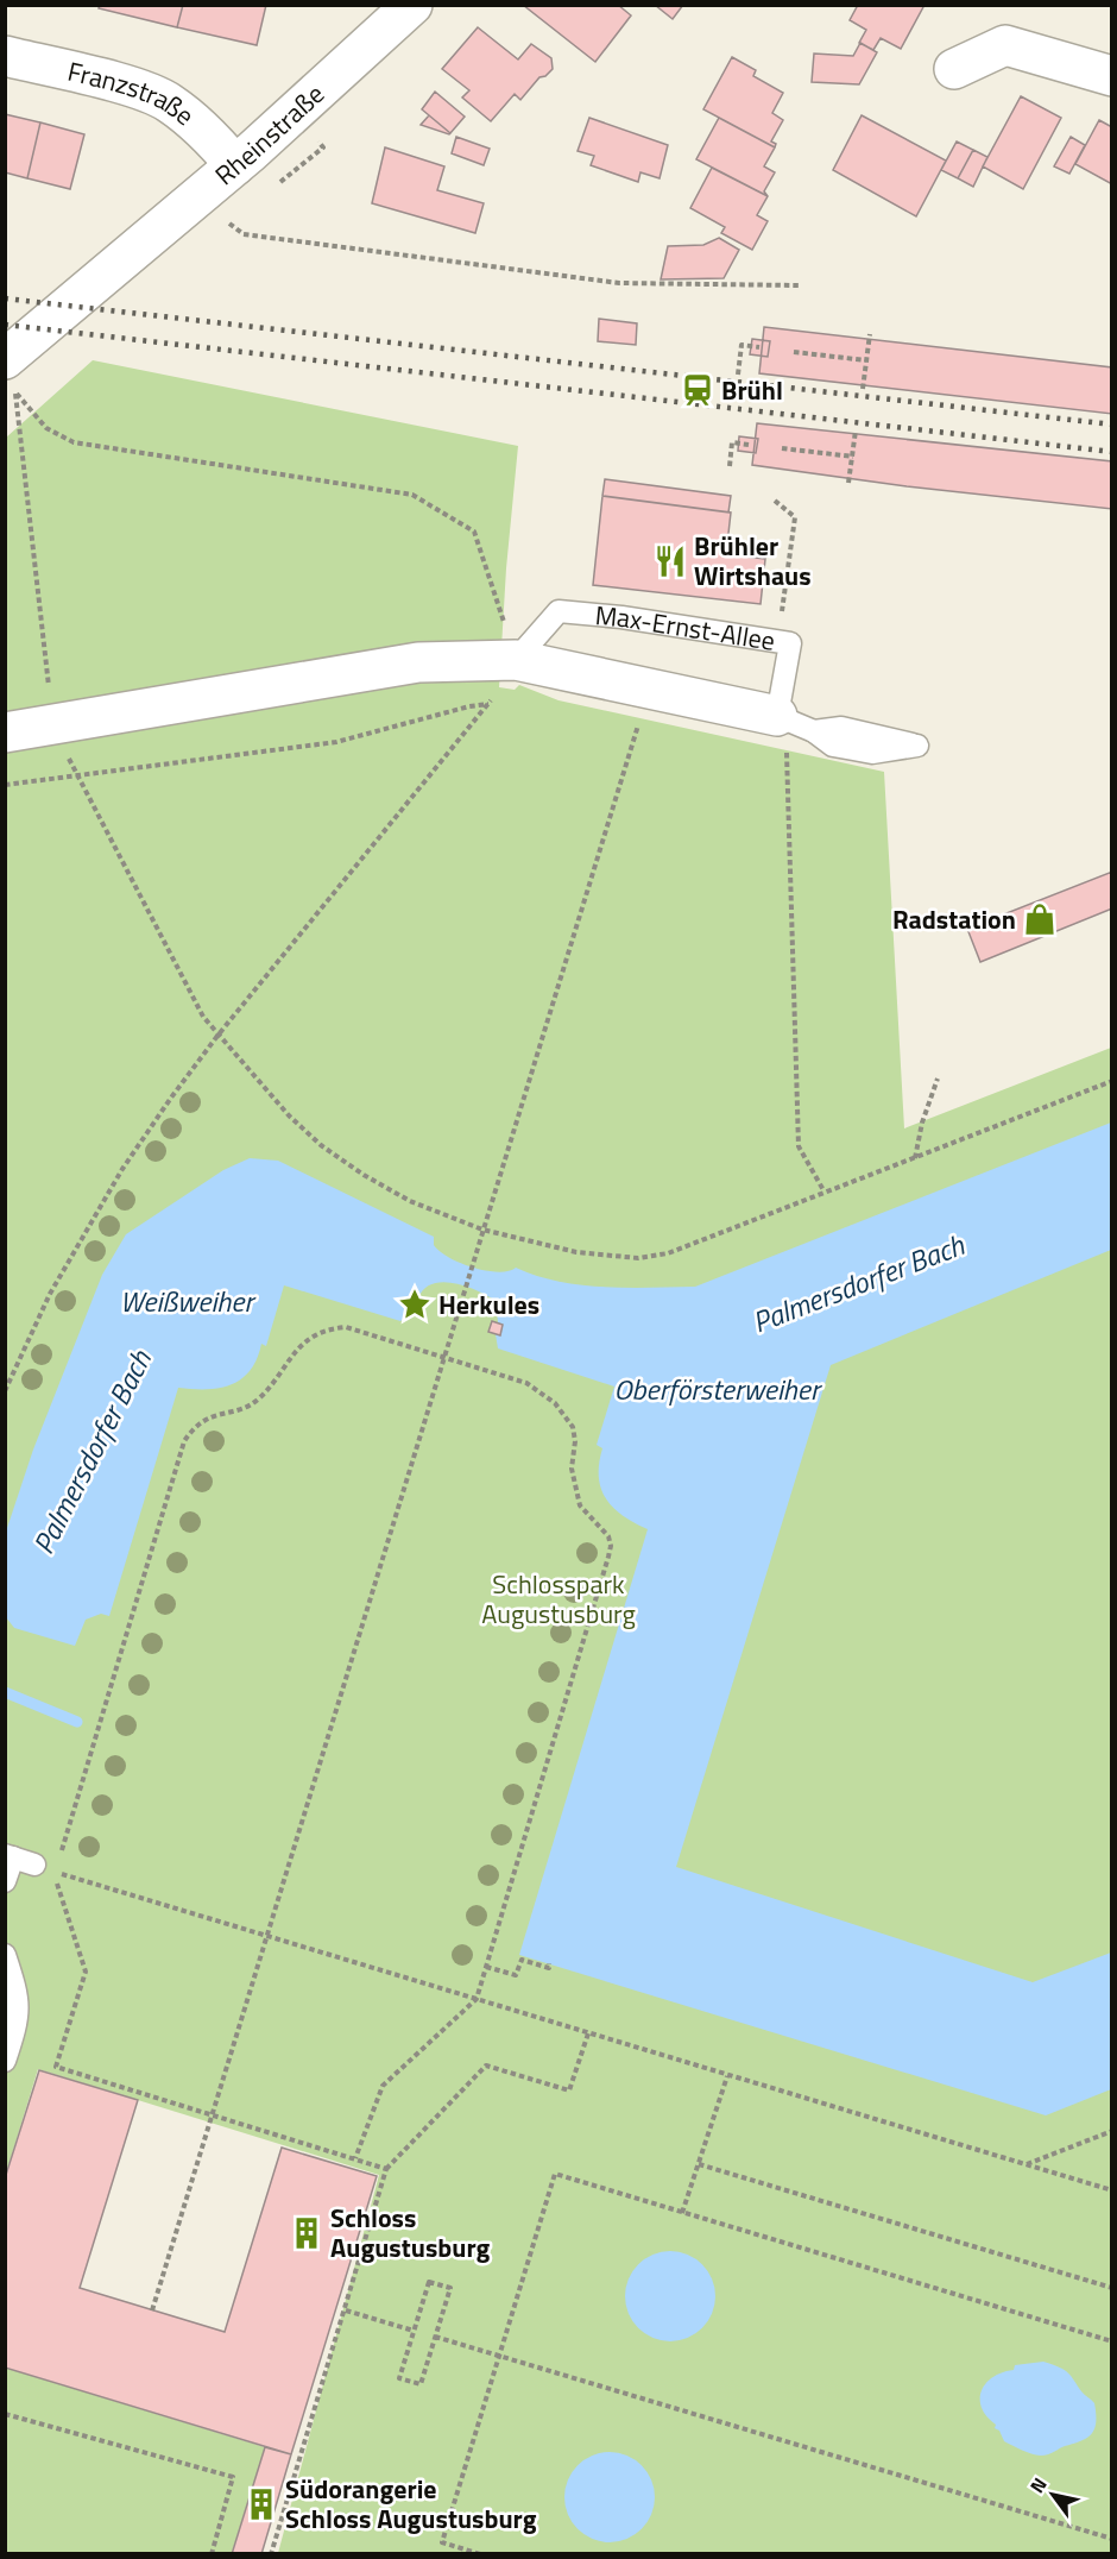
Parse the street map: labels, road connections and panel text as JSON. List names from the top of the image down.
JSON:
{
  "streets": {
    "street": ["Franzstraße", "Rheinstraße"],
    "lane": ["Max-Ernst-Allee"]
  },
  "crossings": [
    ["Franzstraße", "Rheinstraße"]
  ],
  "water": ["Palmersdorfer Bach", "Weißweiher", "Oberförsterweiher"],
  "parks": ["Schlosspark Augustusburg"],
  "places": {
    "station": ["Brühl"],
    "restaurant": ["Brühler Wirtshaus"],
    "shop": ["Radstation"],
    "place": ["Herkules"],
    "building": ["Schloss Augustusburg", "Südorangerie Schloss Augustusburg"]
  },
  "north": "top left"
}
